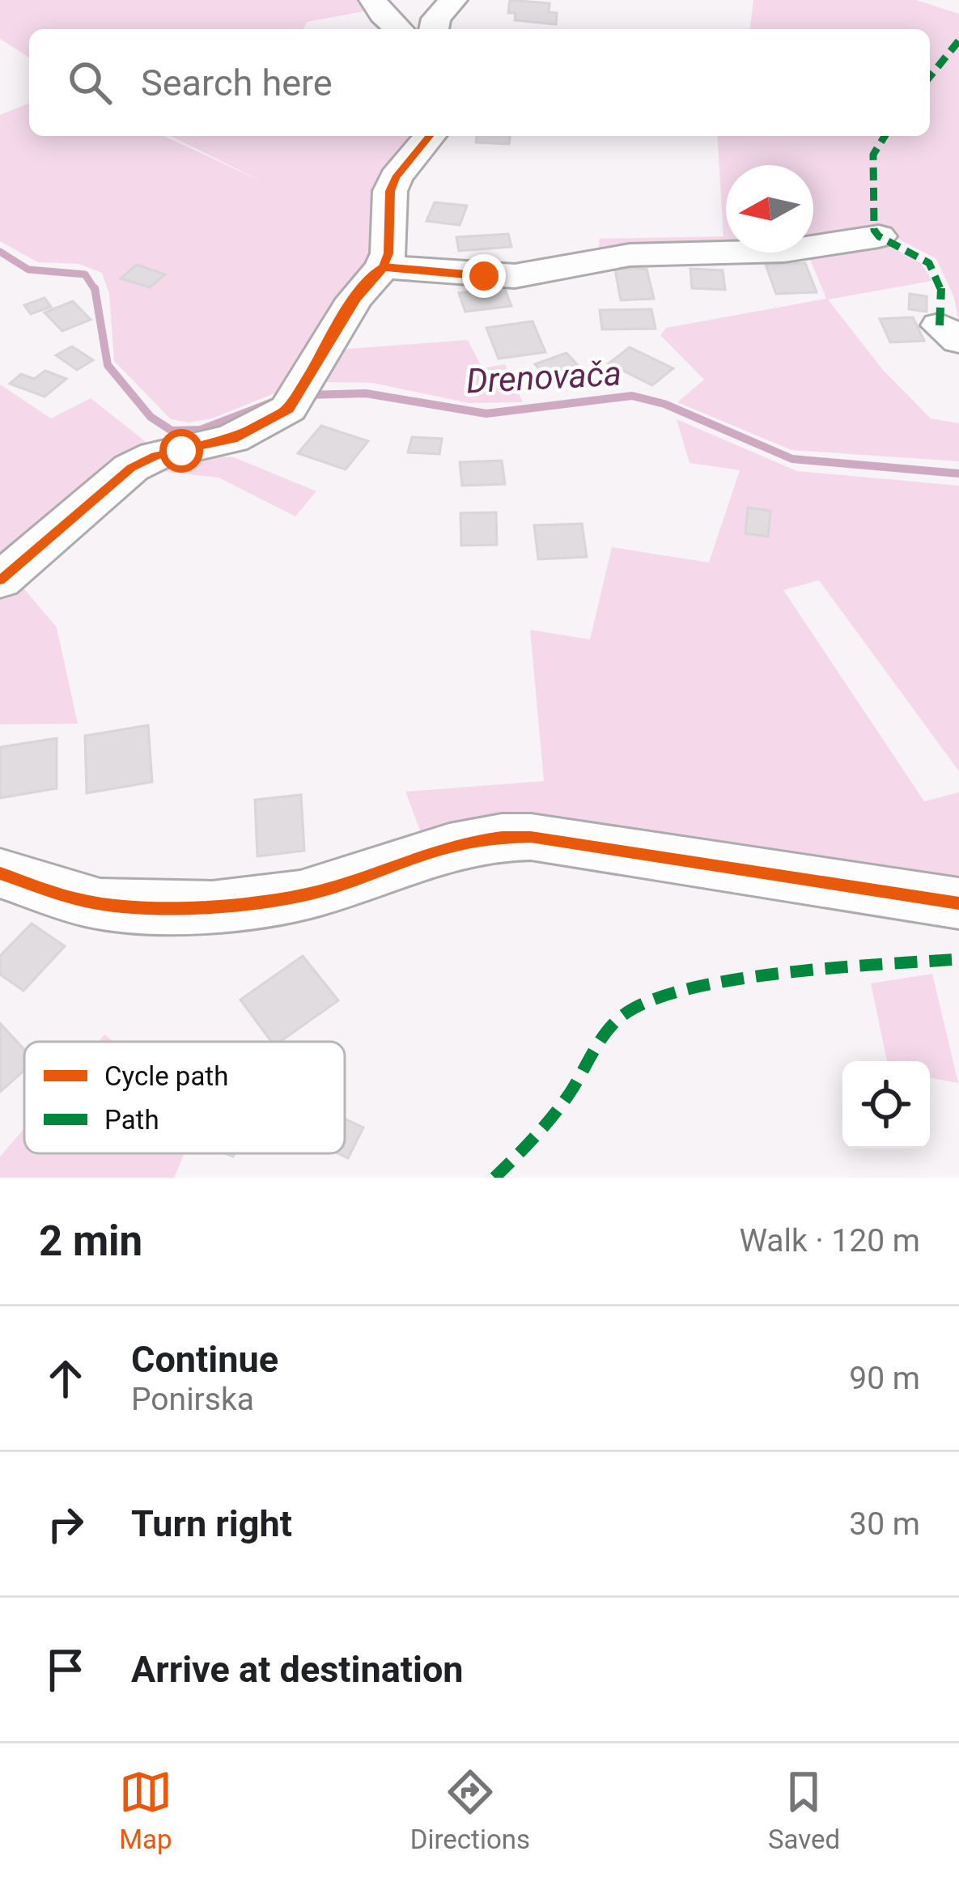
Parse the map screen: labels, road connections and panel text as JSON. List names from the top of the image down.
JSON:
{
  "water": ["Drenovača"],
  "legend": ["Cycle path", "Path"],
  "north": "left",
  "page": {
    "search": "Search here",
    "heading": ["2 min", "Walk · 120 m"],
    "list": [
      ["Continue", "Ponirska", "90 m"],
      ["Turn right", "30 m"],
      "Arrive at destination"
    ],
    "nav": ["Map", "Directions", "Saved"]
  }
}
